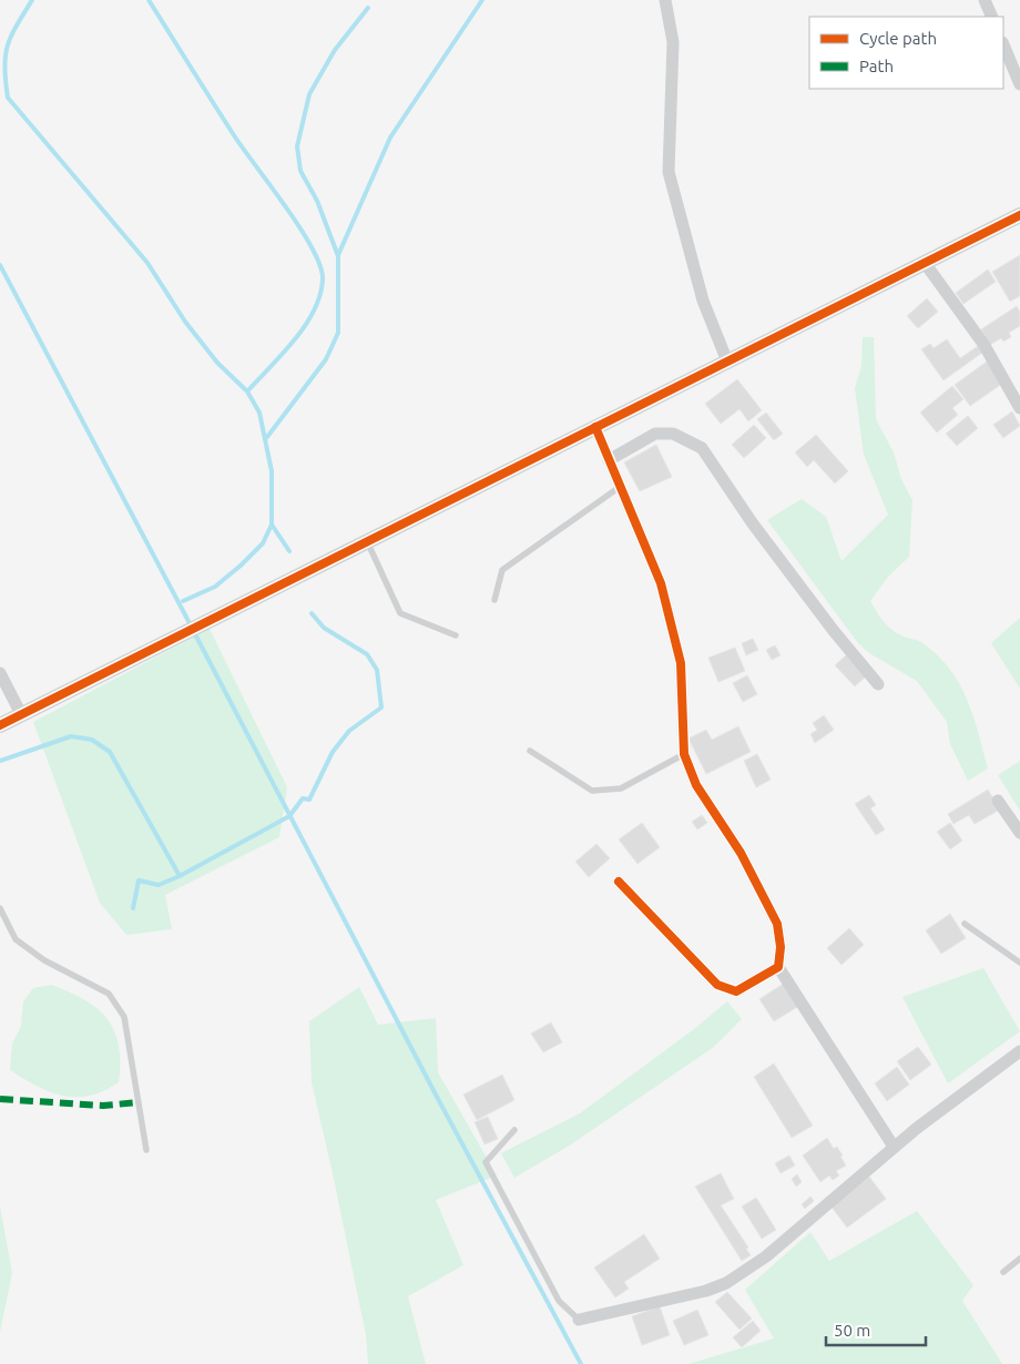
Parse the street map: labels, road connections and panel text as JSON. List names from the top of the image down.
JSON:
{
  "legend": ["Cycle path", "Path"],
  "scale_bar": "50 m"
}
